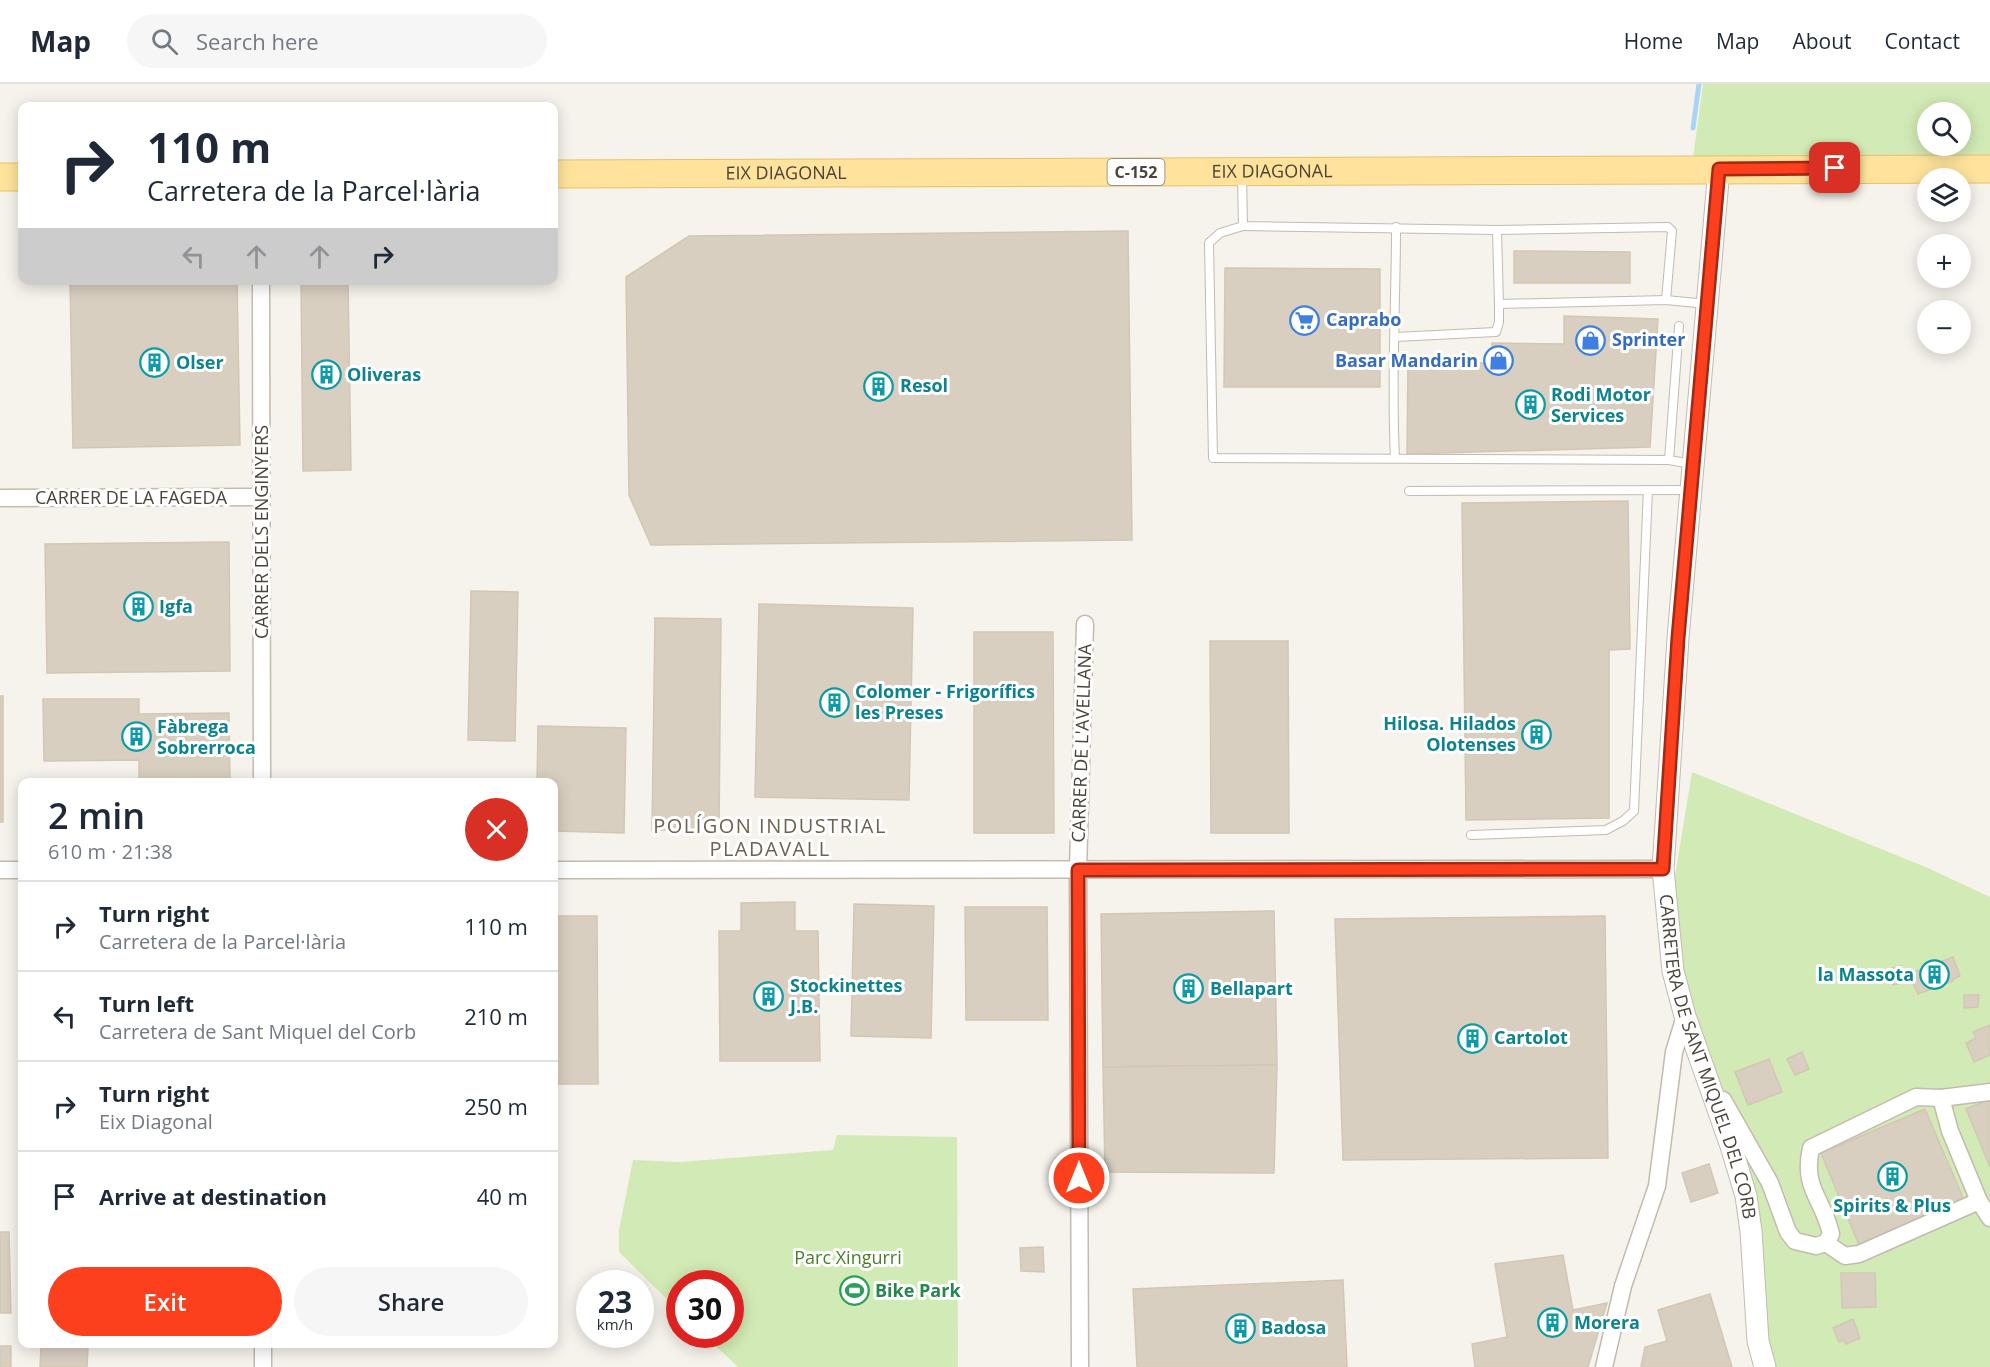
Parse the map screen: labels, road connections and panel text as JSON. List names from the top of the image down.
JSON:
{
  "streets": {
    "main road": ["EIX DIAGONAL", "C-152"],
    "street": [
      "CARRER DE LA FAGEDA",
      "CARRER DELS ENGINYERS",
      "CARRER DE L'AVELLANA",
      "CARRETERA DE SANT MIQUEL DEL CORB"
    ]
  },
  "crossings": [
    ["EIX DIAGONAL", "CARRETERA DE SANT MIQUEL DEL CORB"],
    ["CARRER DE LA FAGEDA", "CARRER DELS ENGINYERS"]
  ],
  "districts": ["POLÍGON INDUSTRIAL PLADAVALL"],
  "parks": ["Parc Xingurri"],
  "places": {
    "supermarket": ["Caprabo"],
    "shop": ["Sprinter", "Basar Mandarin"],
    "building": [
      "Olser",
      "Oliveras",
      "Resol",
      "Rodi Motor Services",
      "Igfa",
      "Colomer - Frigorífics les Preses",
      "Hilosa. Hilados Olotenses",
      "Fàbrega Sobrerroca",
      "la Massota",
      "Bellapart",
      "Stockinettes J.B.",
      "Cartolot",
      "Spirits & Plus",
      "Morera",
      "Badosa"
    ],
    "sports": ["Bike Park"]
  },
  "page": {
    "header": "Map",
    "search": "Search here",
    "nav": [
      "Home",
      "Map",
      "About",
      "Contact"
    ],
    "map_buttons": ["+", "−"],
    "turn": ["110 m", "Carretera de la Parcel·lària"],
    "heading": ["2 min", "610 m · 21:38"],
    "list": [
      {
        "name": "Turn right",
        "note": "Carretera de la Parcel·lària",
        "value": "110 m"
      },
      {
        "name": "Turn left",
        "note": "Carretera de Sant Miquel del Corb",
        "value": "210 m"
      },
      {
        "name": "Turn right",
        "note": "Eix Diagonal",
        "value": "250 m"
      },
      {
        "name": "Arrive at destination",
        "value": "40 m"
      }
    ],
    "buttons": ["Exit", "Share"],
    "speed": "23 km/h",
    "limit": "30"
  }
}
